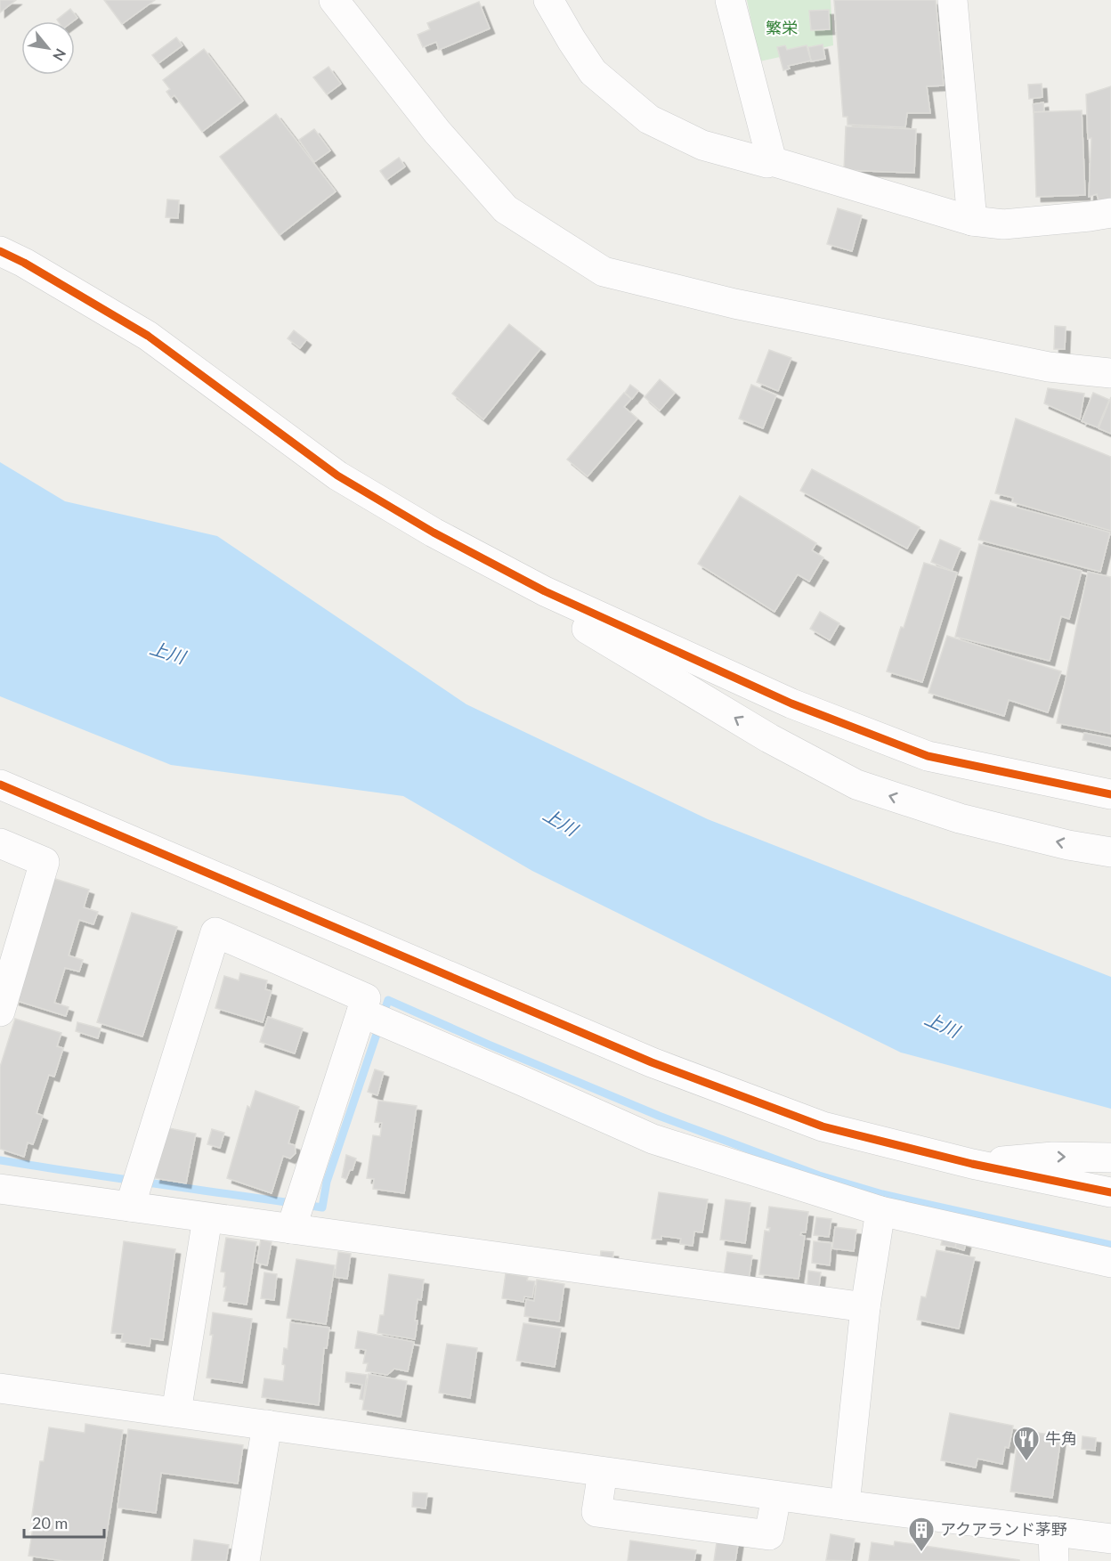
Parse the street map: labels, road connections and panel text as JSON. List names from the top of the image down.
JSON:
{
  "water": ["上川"],
  "parks": ["繁栄"],
  "places": {
    "restaurant": ["牛角"],
    "building": ["アクアランド茅野"]
  },
  "scale_bar": "20 m",
  "north": "bottom right"
}
